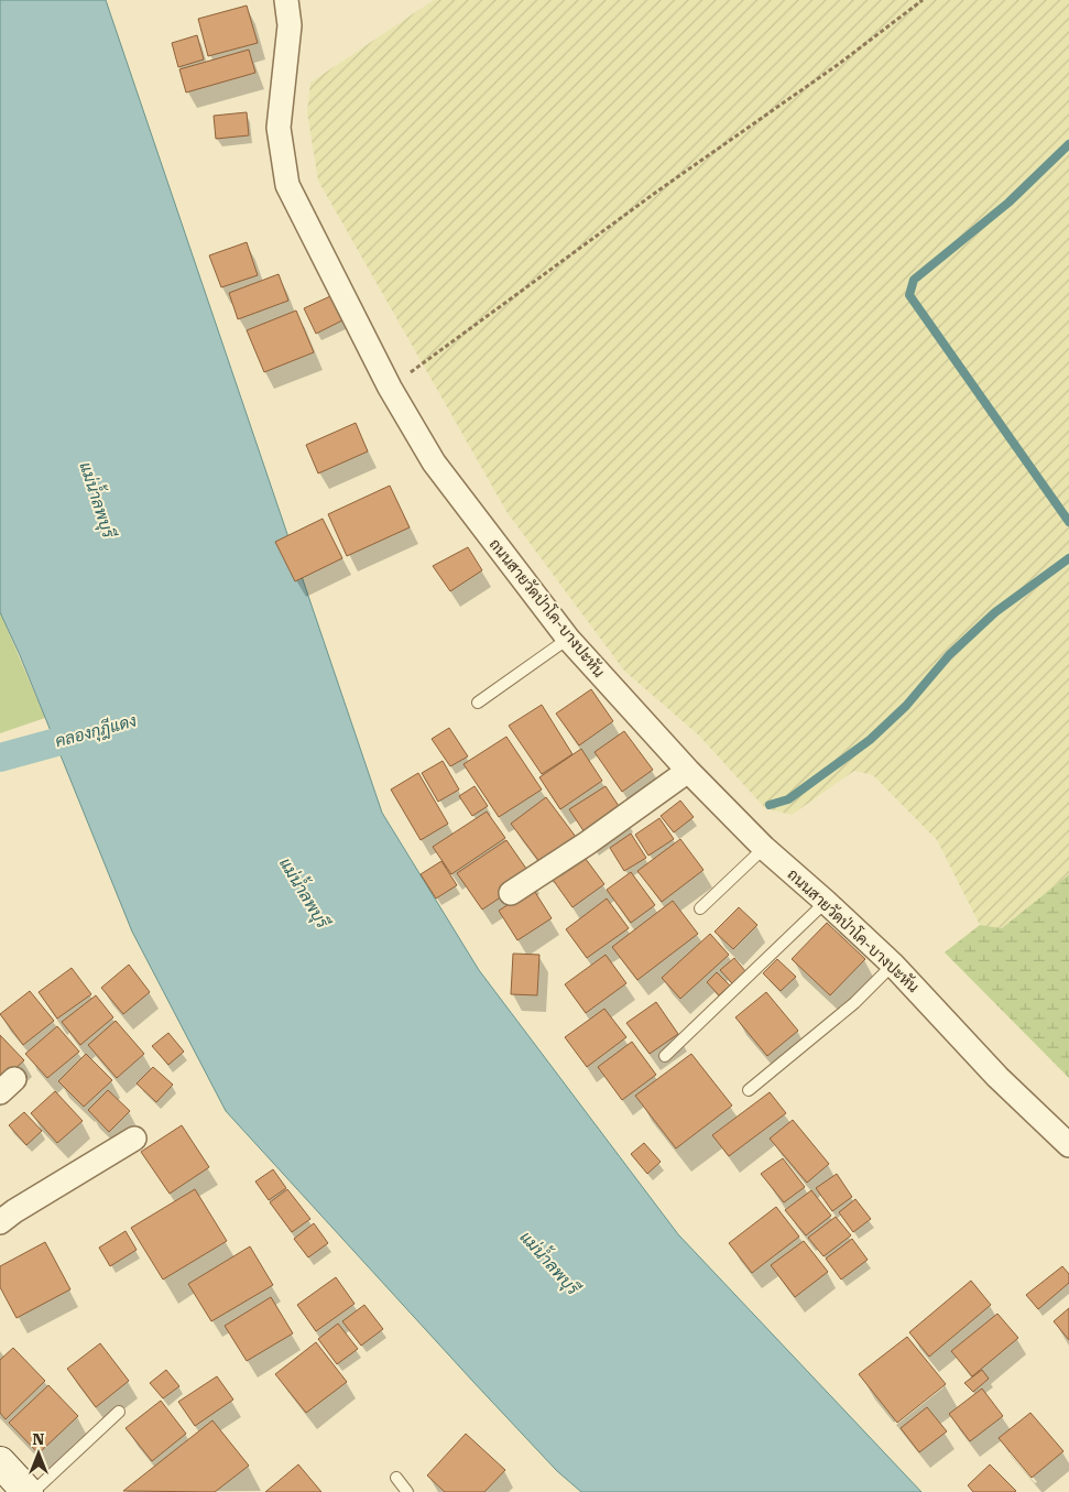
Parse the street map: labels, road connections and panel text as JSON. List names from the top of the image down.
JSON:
{
  "streets": {
    "street": ["ถนนสายวัดป่าโค-บางปะหัน"]
  },
  "water": ["แม่น้ำลพบุรี", "คลองกุฎีแดง"],
  "north": "top"
}
